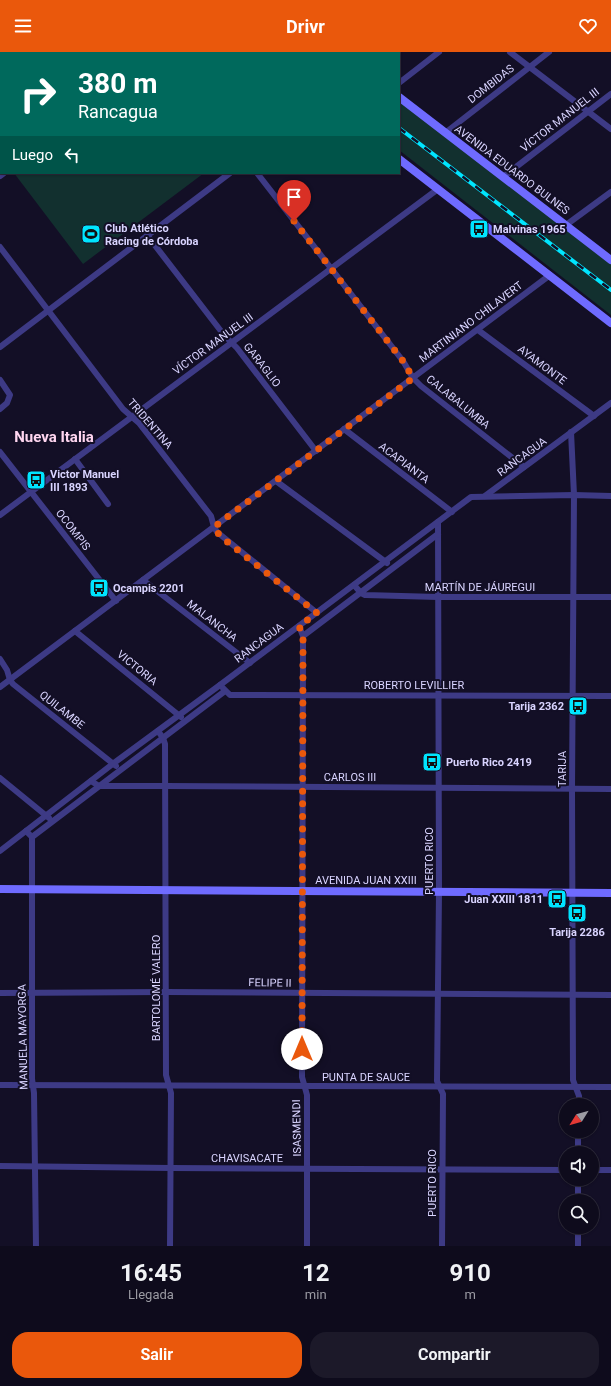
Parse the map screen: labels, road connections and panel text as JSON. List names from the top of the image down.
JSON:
{
  "streets": {
    "main road": ["AVENIDA EDUARDO BULNES", "AVENIDA JUAN XXIII"],
    "street": [
      "DOMBIDAS",
      "VÍCTOR MANUEL III",
      "MARTINIANO CHILAVERT",
      "GARAGLIO",
      "AYAMONTE",
      "CALABALUMBA",
      "TRIDENTINA",
      "RANCAGUA",
      "ACAPIANTA",
      "OCOMPIS",
      "MARTÍN DE JÁUREGUI",
      "MALANCHA",
      "VICTORIA",
      "ROBERTO LEVILLIER",
      "QUILAMBE",
      "TARIJA",
      "CARLOS III",
      "PUERTO RICO",
      "FELIPE II",
      "BARTOLOMÉ VALERO",
      "MANUELA MAYORGA",
      "PUNTA DE SAUCE",
      "ISASMENDI",
      "CHAVISACATE"
    ]
  },
  "crossings": [
    ["DOMBIDAS", "AVENIDA EDUARDO BULNES"],
    ["VÍCTOR MANUEL III", "AVENIDA EDUARDO BULNES"],
    ["VÍCTOR MANUEL III", "GARAGLIO"],
    ["VÍCTOR MANUEL III", "CALABALUMBA"],
    ["VÍCTOR MANUEL III", "TRIDENTINA"],
    ["VÍCTOR MANUEL III", "OCOMPIS"],
    ["MARTINIANO CHILAVERT", "GARAGLIO"],
    ["MARTINIANO CHILAVERT", "AYAMONTE"],
    ["MARTINIANO CHILAVERT", "CALABALUMBA"],
    ["MARTINIANO CHILAVERT", "TRIDENTINA"],
    ["MARTINIANO CHILAVERT", "ACAPIANTA"],
    ["MARTINIANO CHILAVERT", "OCOMPIS"],
    ["MARTINIANO CHILAVERT", "MALANCHA"],
    ["MARTINIANO CHILAVERT", "VICTORIA"],
    ["MARTINIANO CHILAVERT", "QUILAMBE"],
    ["AYAMONTE", "RANCAGUA"],
    ["CALABALUMBA", "RANCAGUA"],
    ["TRIDENTINA", "RANCAGUA"],
    ["RANCAGUA", "ACAPIANTA"],
    ["RANCAGUA", "MALANCHA"],
    ["RANCAGUA", "VICTORIA"],
    ["RANCAGUA", "QUILAMBE"],
    ["RANCAGUA", "TARIJA"],
    ["RANCAGUA", "PUERTO RICO"],
    ["RANCAGUA", "BARTOLOMÉ VALERO"],
    ["RANCAGUA", "ISASMENDI"],
    ["MARTÍN DE JÁUREGUI", "TARIJA"],
    ["MARTÍN DE JÁUREGUI", "PUERTO RICO"],
    ["ROBERTO LEVILLIER", "TARIJA"],
    ["ROBERTO LEVILLIER", "PUERTO RICO"],
    ["ROBERTO LEVILLIER", "ISASMENDI"],
    ["TARIJA", "CARLOS III"],
    ["TARIJA", "AVENIDA JUAN XXIII"],
    ["TARIJA", "FELIPE II"],
    ["TARIJA", "PUNTA DE SAUCE"],
    ["CARLOS III", "PUERTO RICO"],
    ["CARLOS III", "BARTOLOMÉ VALERO"],
    ["CARLOS III", "ISASMENDI"],
    ["PUERTO RICO", "AVENIDA JUAN XXIII"],
    ["PUERTO RICO", "FELIPE II"],
    ["PUERTO RICO", "PUNTA DE SAUCE"],
    ["PUERTO RICO", "CHAVISACATE"],
    ["AVENIDA JUAN XXIII", "BARTOLOMÉ VALERO"],
    ["AVENIDA JUAN XXIII", "MANUELA MAYORGA"],
    ["AVENIDA JUAN XXIII", "ISASMENDI"],
    ["FELIPE II", "BARTOLOMÉ VALERO"],
    ["FELIPE II", "MANUELA MAYORGA"],
    ["FELIPE II", "ISASMENDI"],
    ["BARTOLOMÉ VALERO", "PUNTA DE SAUCE"],
    ["BARTOLOMÉ VALERO", "CHAVISACATE"],
    ["MANUELA MAYORGA", "PUNTA DE SAUCE"],
    ["MANUELA MAYORGA", "CHAVISACATE"],
    ["PUNTA DE SAUCE", "ISASMENDI"],
    ["ISASMENDI", "CHAVISACATE"]
  ],
  "districts": ["Nueva Italia"],
  "places": {
    "bus stop": [
      "Malvinas 1965",
      "Victor Manuel III 1893",
      "Ocampis 2201",
      "Tarija 2362",
      "Puerto Rico 2419",
      "Juan XXIII 1811",
      "Tarija 2286"
    ],
    "sports": ["Club Atlético Racing de Córdoba"]
  },
  "north": "bottom left",
  "page": {
    "header": "Drivr",
    "turn": ["380 m", "Rancagua"],
    "then": "Luego",
    "eta": [
      "16:45",
      "Llegada",
      "12",
      "min",
      "910",
      "m"
    ],
    "buttons": ["Salir", "Compartir"]
  }
}
